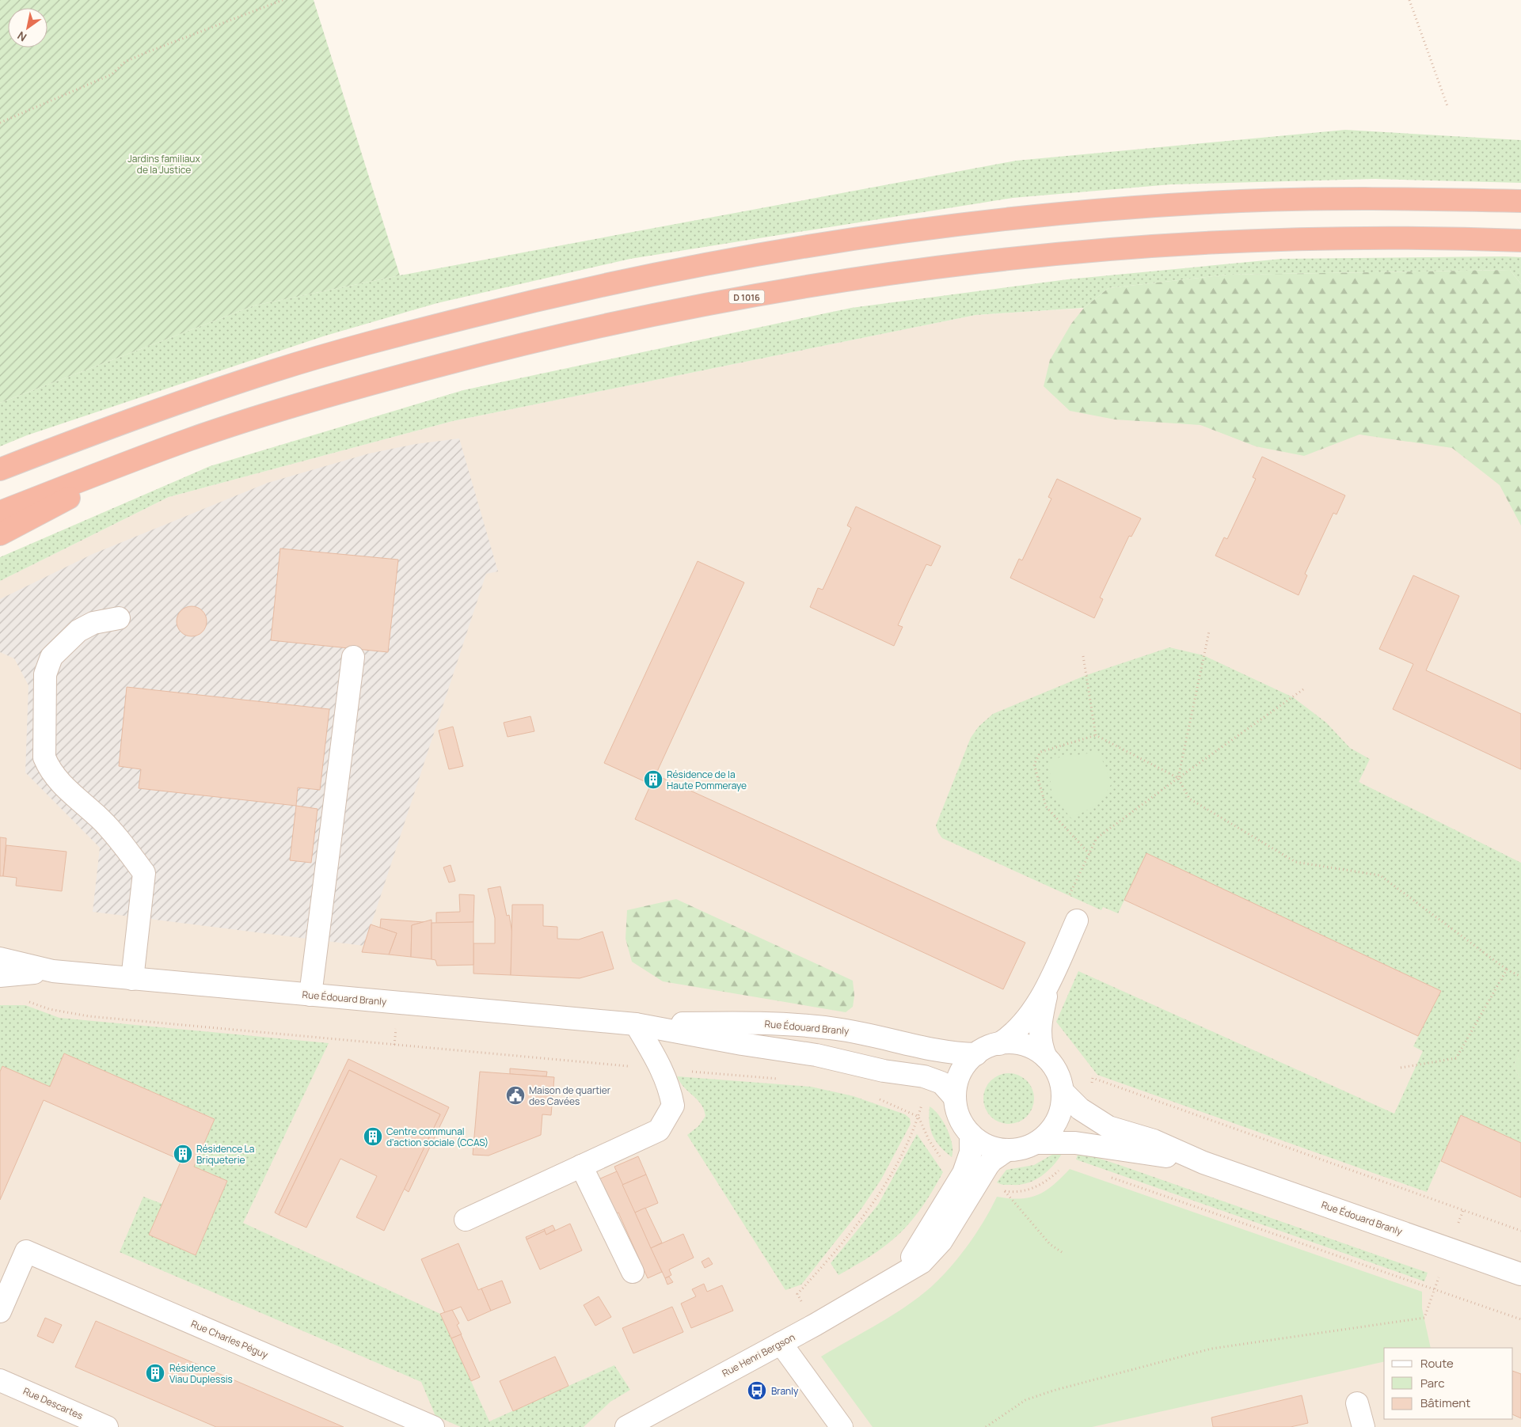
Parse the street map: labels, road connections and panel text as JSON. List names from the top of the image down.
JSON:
{
  "streets": {
    "highway": ["D 1016"],
    "street": [
      "Rue Édouard Branly",
      "Rue Charles Péguy",
      "Rue Henri Bergson",
      "Rue Descartes"
    ]
  },
  "crossings": [
    ["Rue Édouard Branly", "Rue Henri Bergson"]
  ],
  "parks": ["Jardins familiaux de la Justice"],
  "places": {
    "building": [
      "Résidence de la Haute Pommeraye",
      "Centre communal d'action sociale (CCAS)",
      "Résidence La Briqueterie",
      "Résidence Viau Duplessis"
    ],
    "public building": ["Maison de quartier des Cavées"],
    "bus stop": ["Branly"]
  },
  "legend": ["Route", "Parc", "Bâtiment"],
  "north": "bottom left"
}
